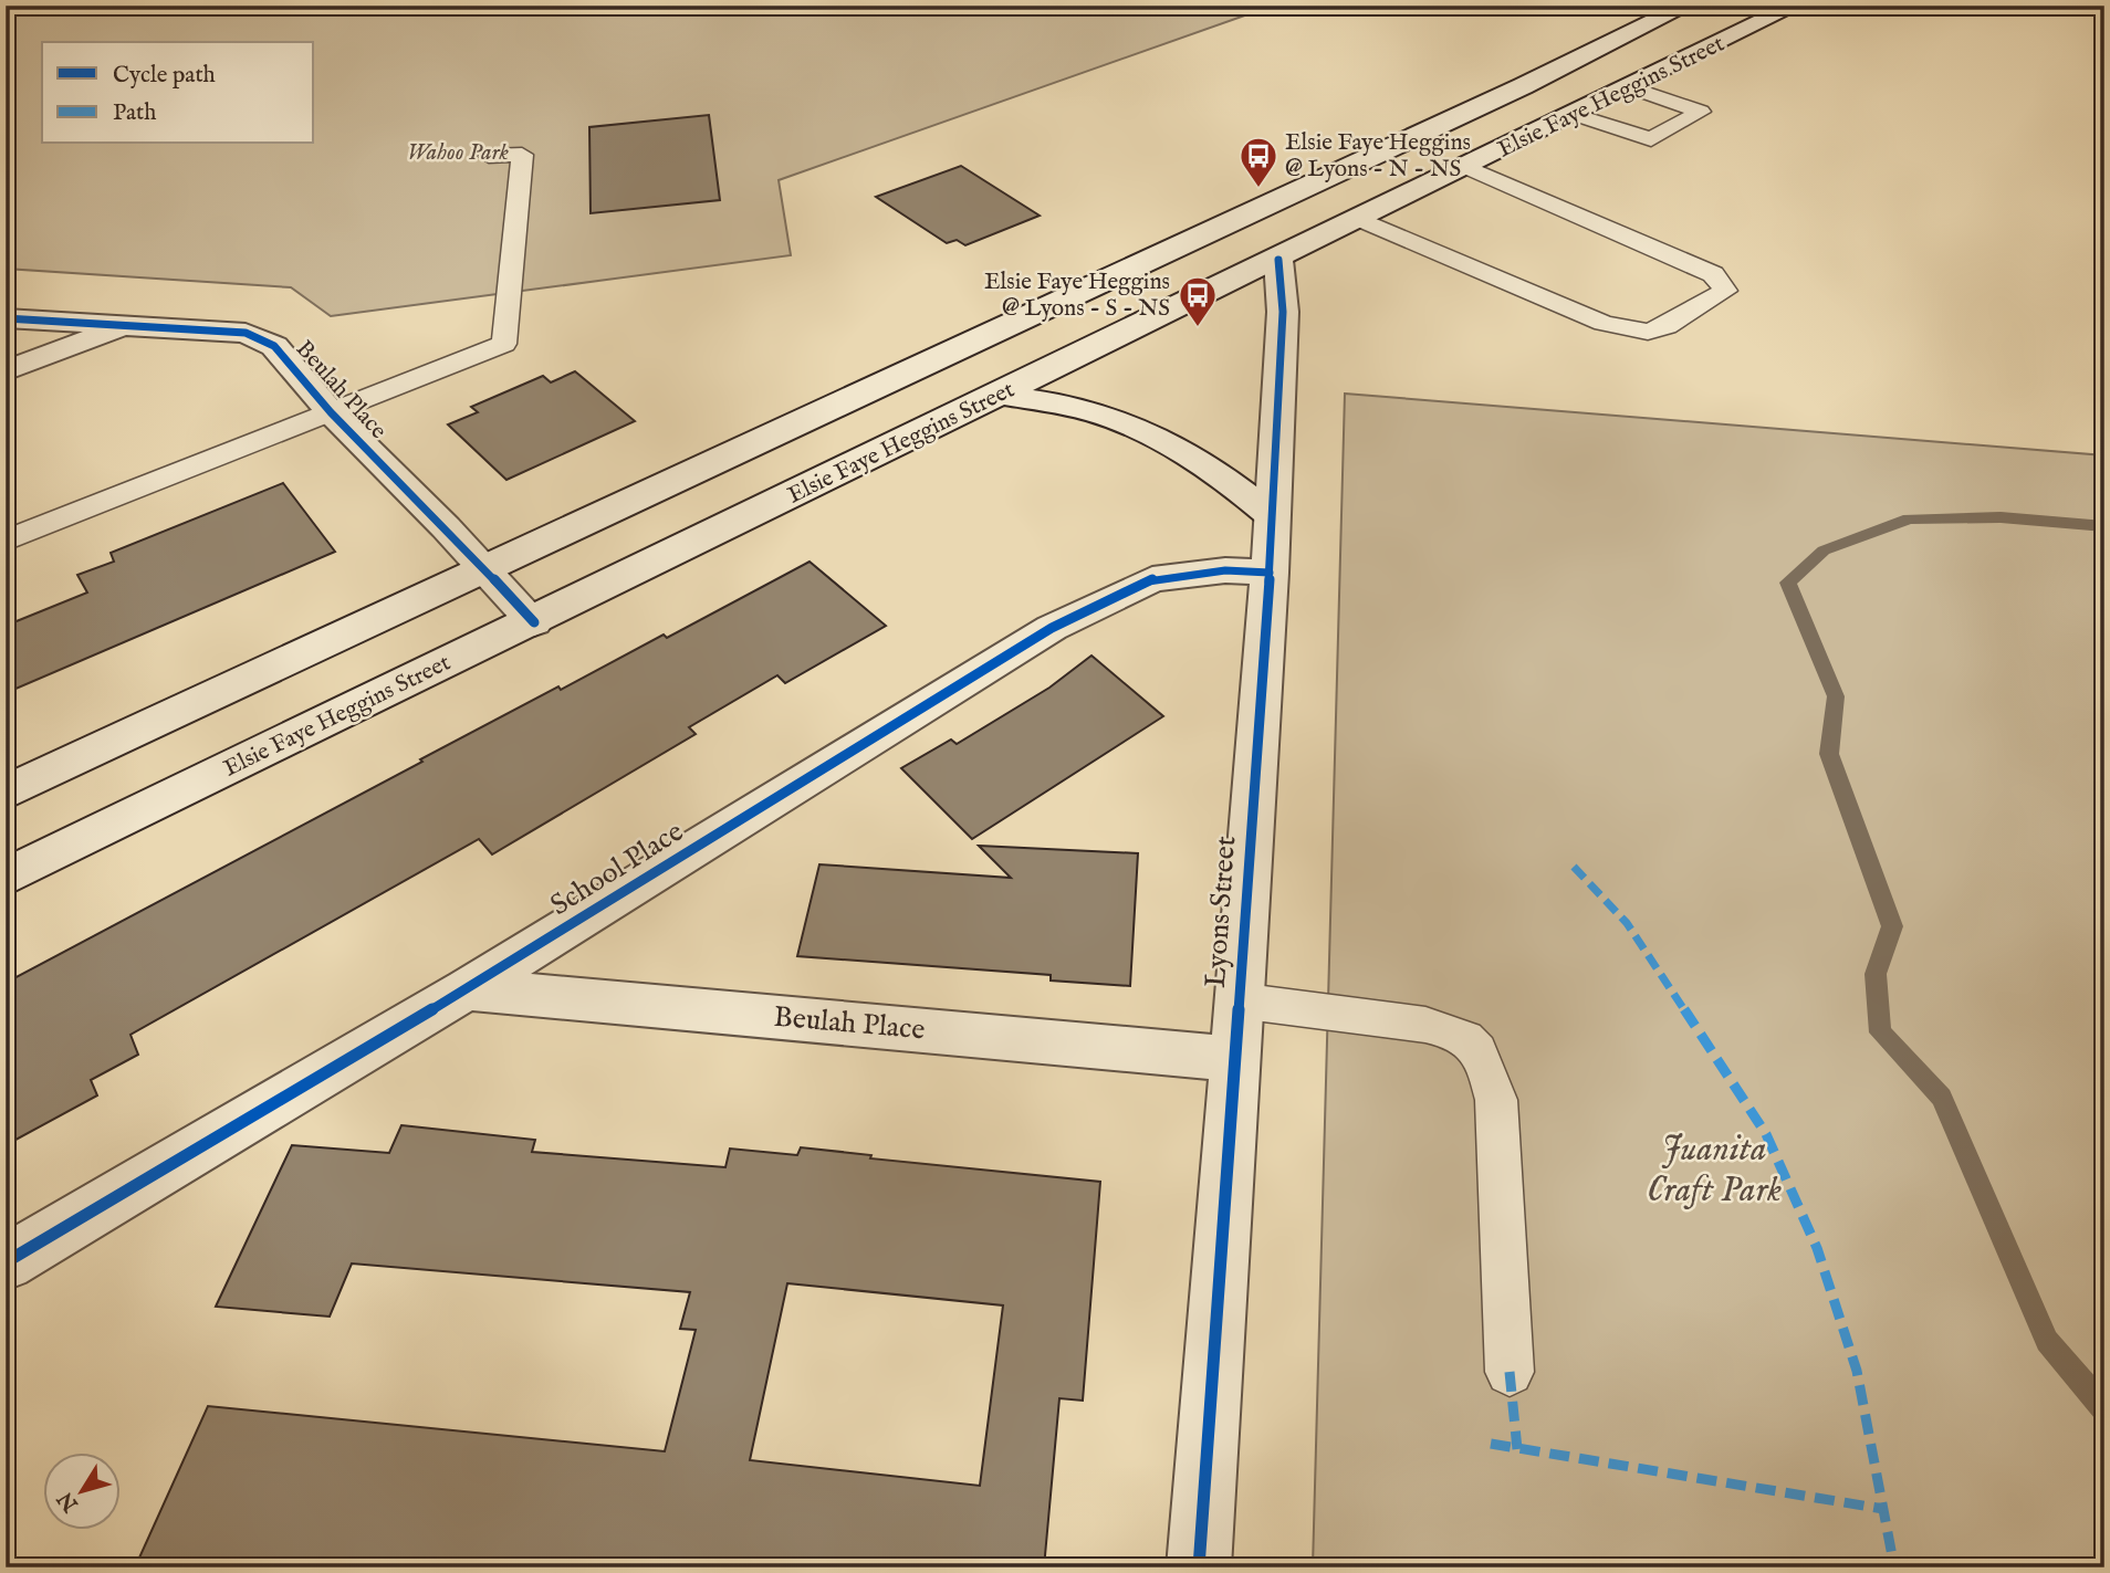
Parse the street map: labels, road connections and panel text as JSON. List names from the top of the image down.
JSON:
{
  "streets": {
    "main road": [
      "Elsie Faye Heggins Street",
      "Beulah Place",
      "School Place",
      "Lyons Street"
    ]
  },
  "crossings": [
    ["Elsie Faye Heggins Street", "Beulah Place"],
    ["Elsie Faye Heggins Street", "Lyons Street"],
    ["Beulah Place", "School Place"],
    ["Beulah Place", "Lyons Street"],
    ["School Place", "Lyons Street"]
  ],
  "parks": ["Wahoo Park", "Juanita Craft Park"],
  "places": {
    "bus stop": ["Elsie Faye Heggins @ Lyons - N - NS", "Elsie Faye Heggins @ Lyons - S - NS"]
  },
  "legend": ["Cycle path", "Path"],
  "north": "bottom left"
}
